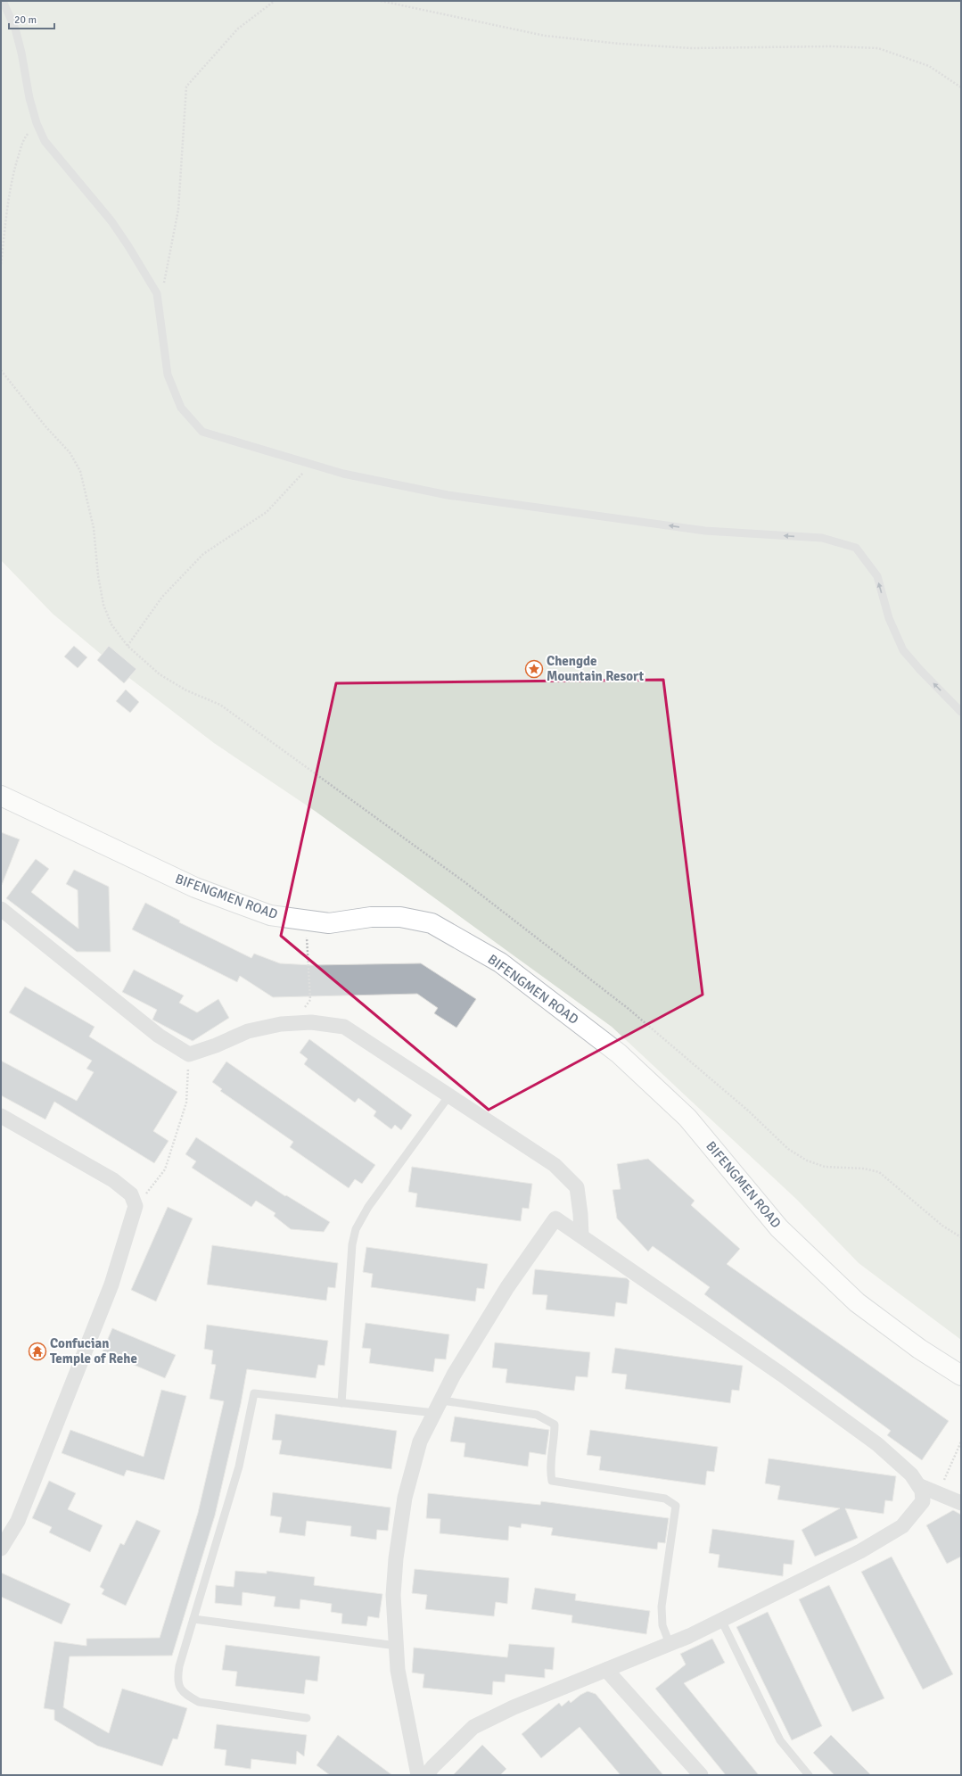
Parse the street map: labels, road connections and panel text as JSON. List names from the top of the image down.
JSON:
{
  "streets": {
    "street": ["BIFENGMEN ROAD"]
  },
  "places": {
    "place": ["Chengde Mountain Resort"],
    "temple": ["Confucian Temple of Rehe"]
  },
  "scale_bar": "20 m"
}
